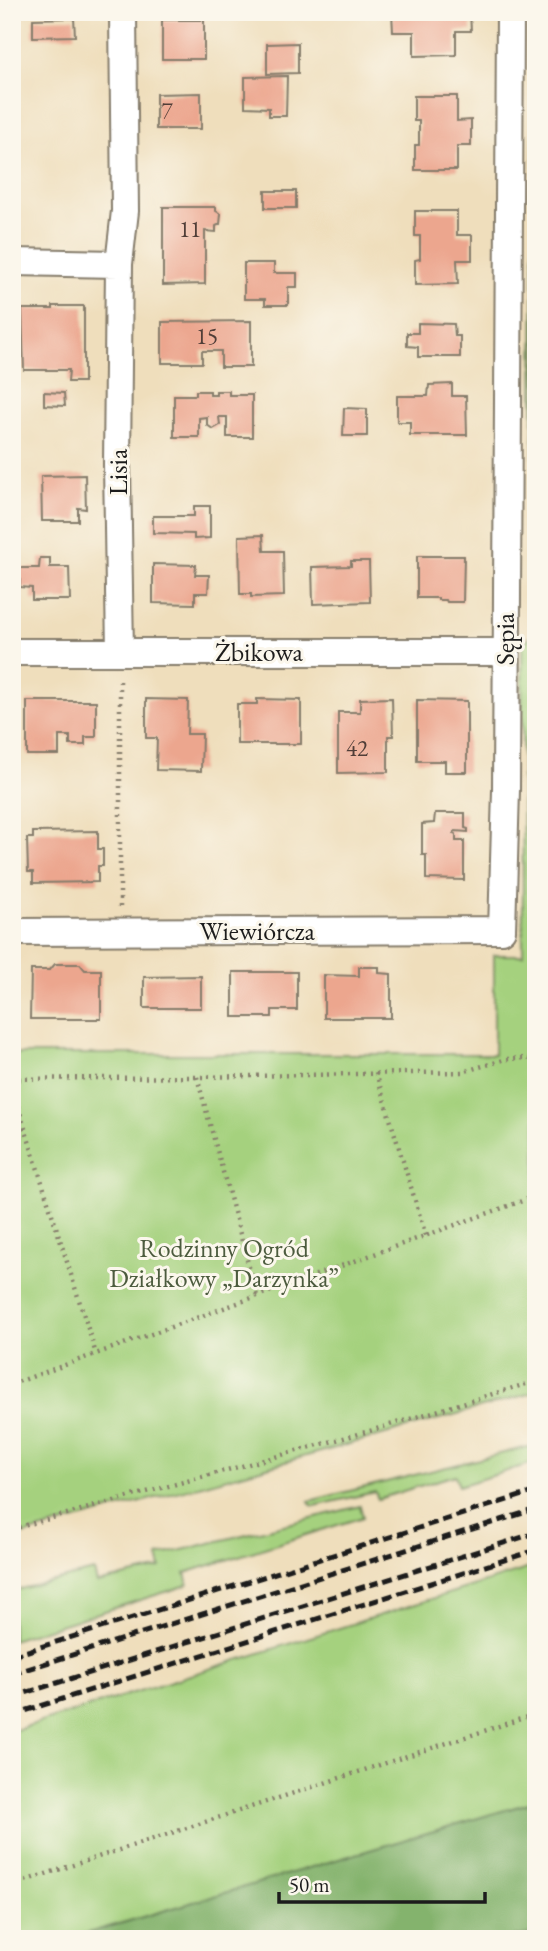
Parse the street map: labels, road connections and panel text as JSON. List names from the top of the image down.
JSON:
{
  "streets": {
    "street": [
      "Lisia",
      "Sępia",
      "Żbikowa",
      "Wiewiórcza"
    ]
  },
  "crossings": [
    ["Lisia", "Żbikowa"],
    ["Sępia", "Żbikowa"],
    ["Sępia", "Wiewiórcza"]
  ],
  "parks": ["Rodzinny Ogród Działkowy „Darzynka”"],
  "house_numbers": [
    "7",
    "11",
    "15",
    "42"
  ],
  "scale_bar": "50 m"
}
